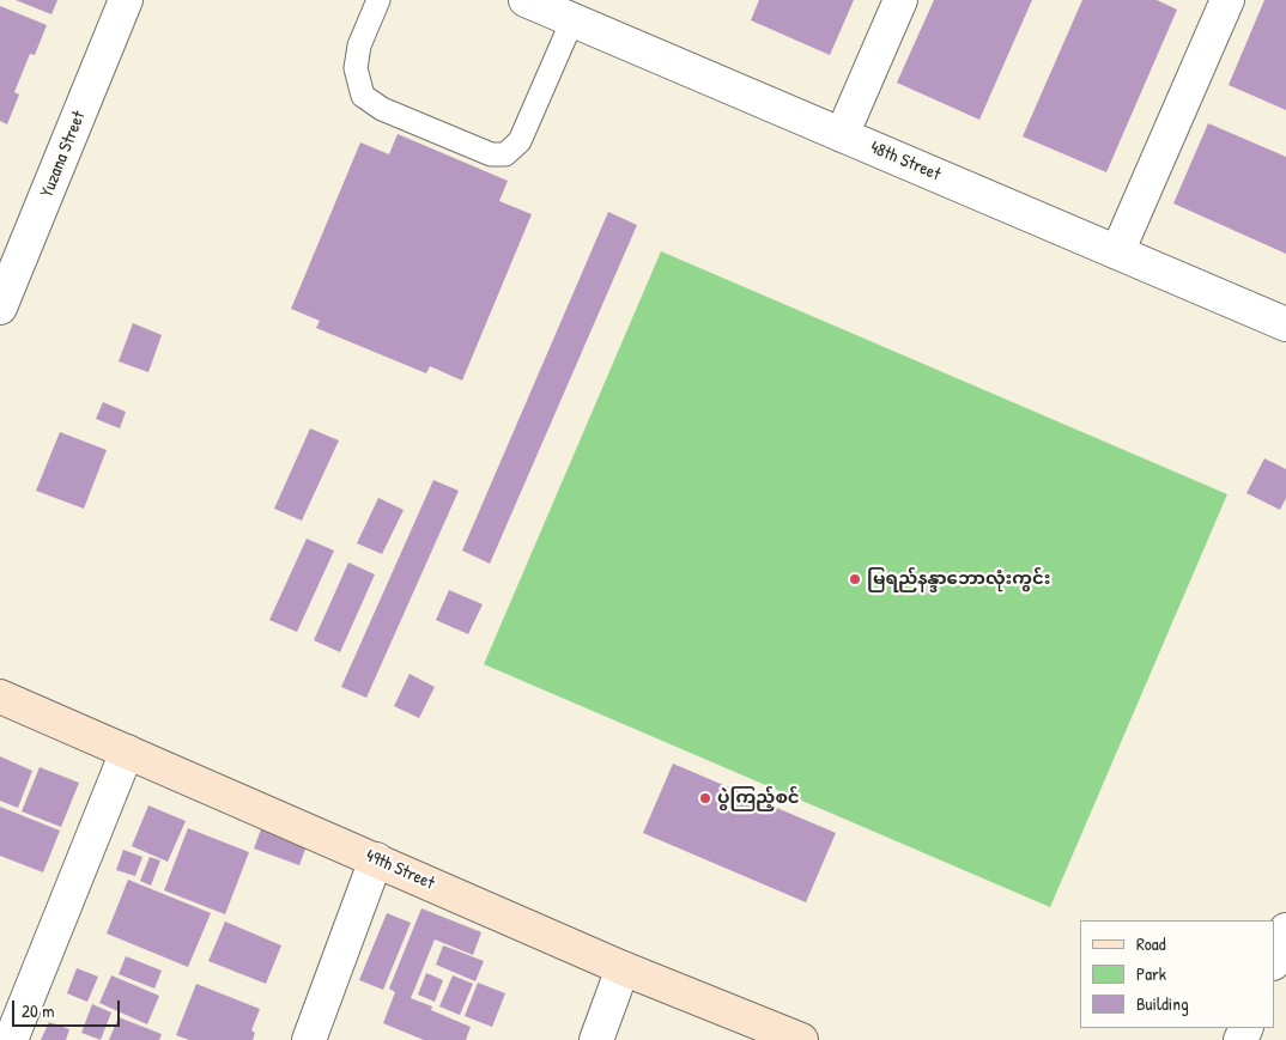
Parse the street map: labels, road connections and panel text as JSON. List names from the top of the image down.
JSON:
{
  "streets": {
    "main road": ["49th Street"],
    "street": ["Yuzana Street", "48th Street"]
  },
  "places": ["မြရည်နန္ဒာဘောလုံးကွင်း", "ပွဲကြည့်စင်"],
  "legend": ["Road", "Park", "Building"],
  "scale_bar": "20 m"
}
